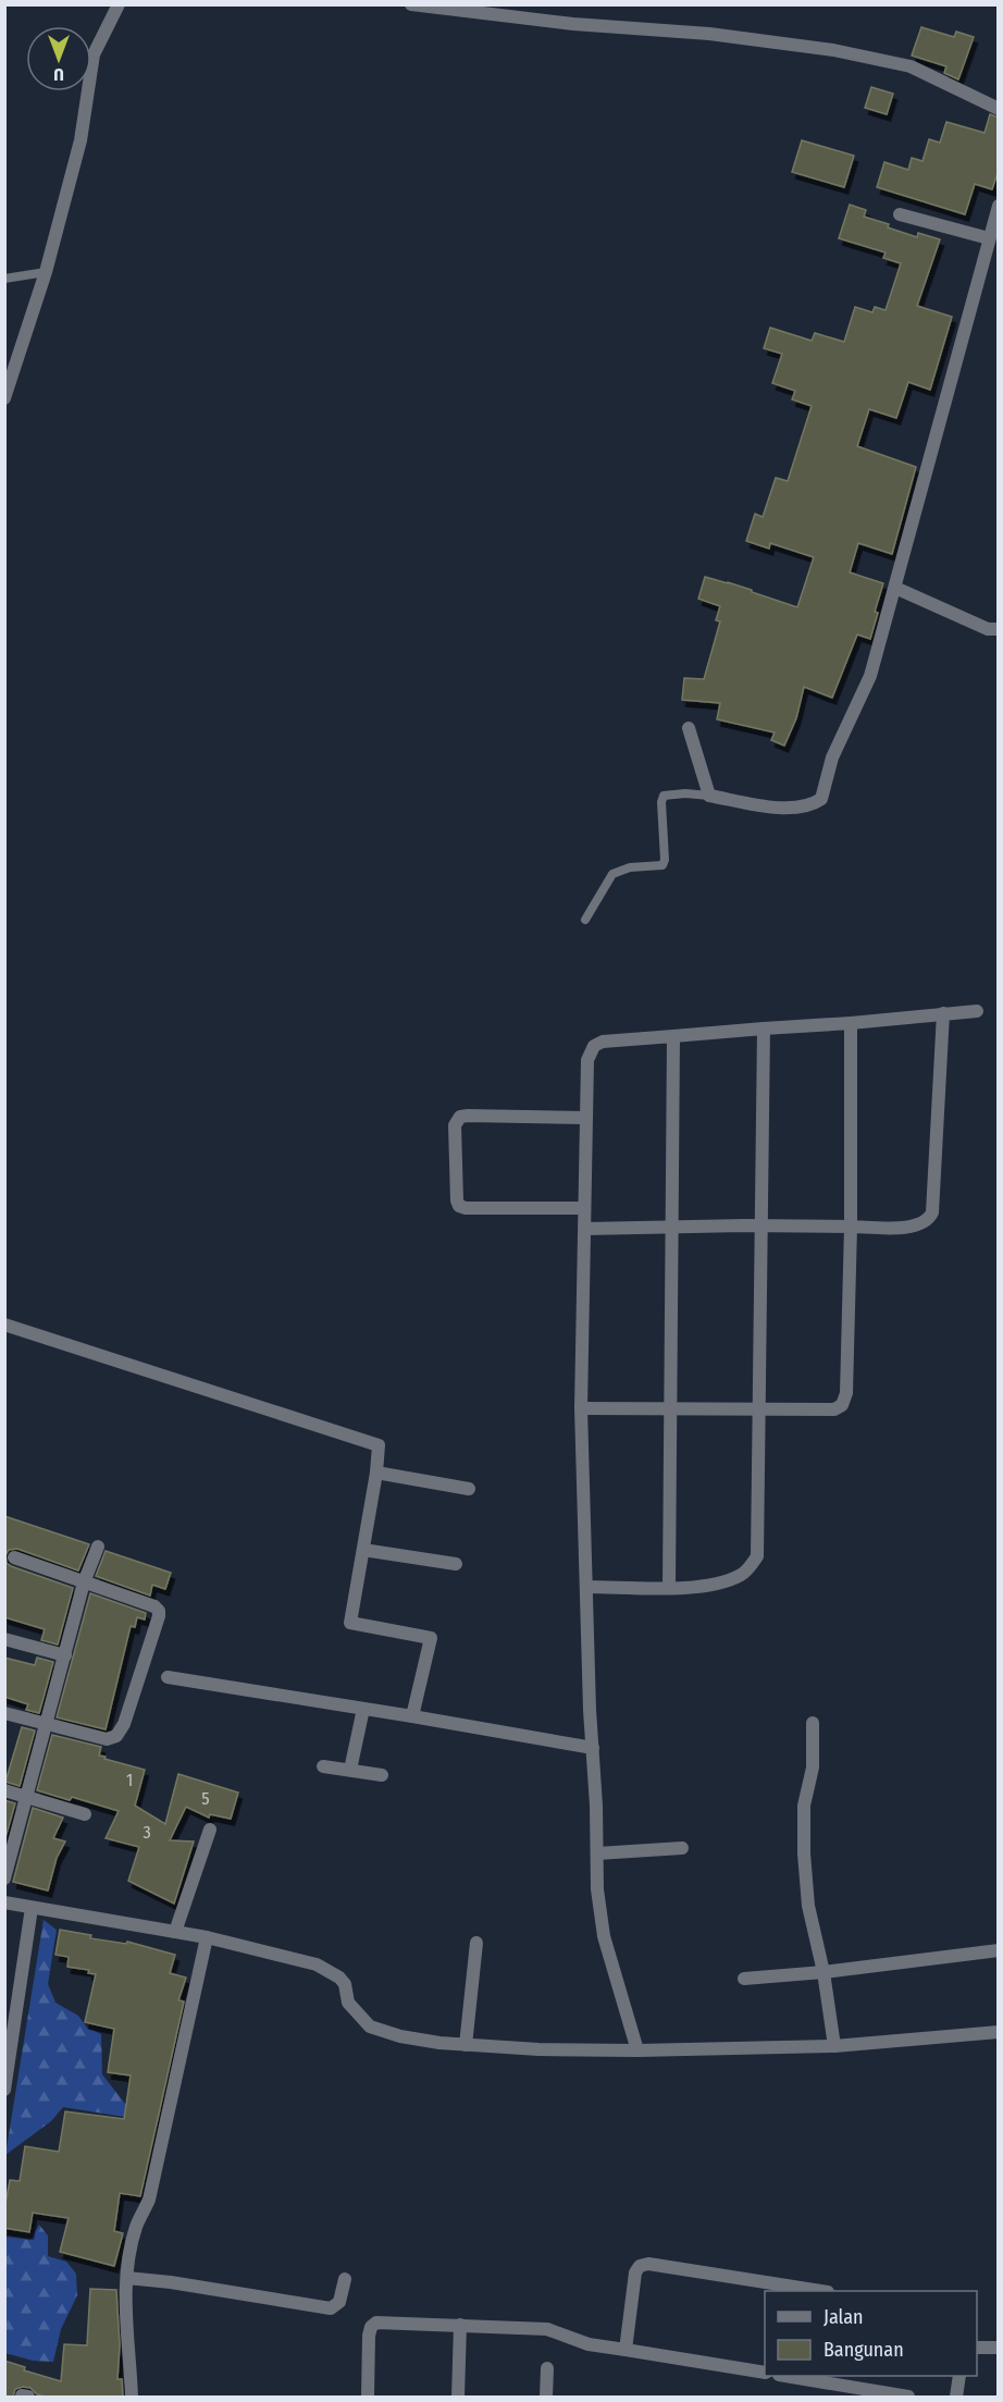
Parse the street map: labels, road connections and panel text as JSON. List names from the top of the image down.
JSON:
{
  "house_numbers": ["1", "5", "3"],
  "legend": ["Jalan", "Bangunan"],
  "north": "bottom"
}
